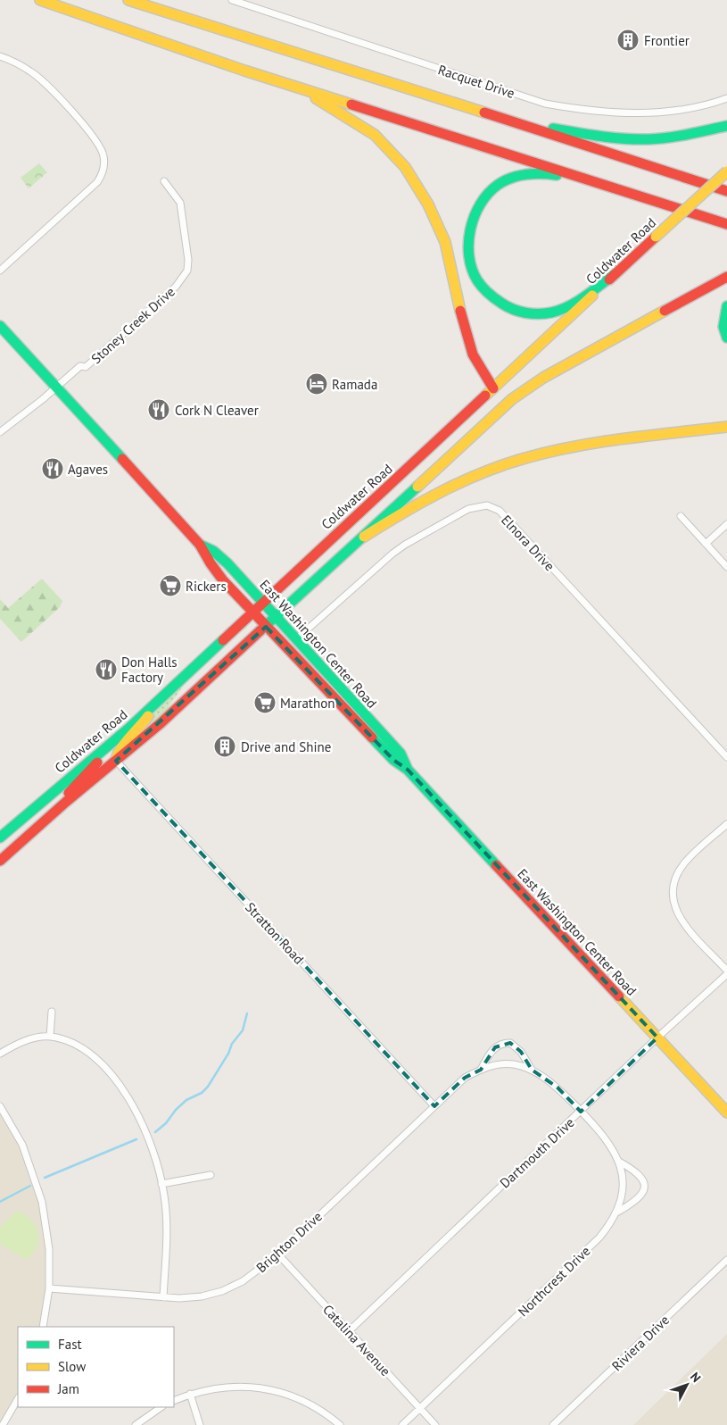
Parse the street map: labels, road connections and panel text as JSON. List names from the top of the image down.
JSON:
{
  "streets": {
    "main road": ["Coldwater Road", "East Washington Center Road"],
    "street": [
      "Racquet Drive",
      "Stoney Creek Drive",
      "Elnora Drive",
      "Stratton Road",
      "Dartmouth Drive",
      "Brighton Drive",
      "Northcrest Drive",
      "Catalina Avenue",
      "Riviera Drive"
    ]
  },
  "crossings": [
    ["Coldwater Road", "East Washington Center Road"],
    ["Stoney Creek Drive", "East Washington Center Road"],
    ["Elnora Drive", "East Washington Center Road"],
    ["East Washington Center Road", "Dartmouth Drive"],
    ["Stratton Road", "Brighton Drive"],
    ["Dartmouth Drive", "Brighton Drive"],
    ["Dartmouth Drive", "Northcrest Drive"],
    ["Dartmouth Drive", "Catalina Avenue"],
    ["Brighton Drive", "Northcrest Drive"],
    ["Brighton Drive", "Catalina Avenue"],
    ["Northcrest Drive", "Catalina Avenue"]
  ],
  "places": {
    "building": ["Frontier", "Drive and Shine"],
    "hotel": ["Ramada"],
    "restaurant": ["Cork N Cleaver", "Agaves", "Don Halls Factory"],
    "supermarket": ["Rickers", "Marathon"]
  },
  "legend": ["Fast", "Slow", "Jam"],
  "north": "top right"
}
